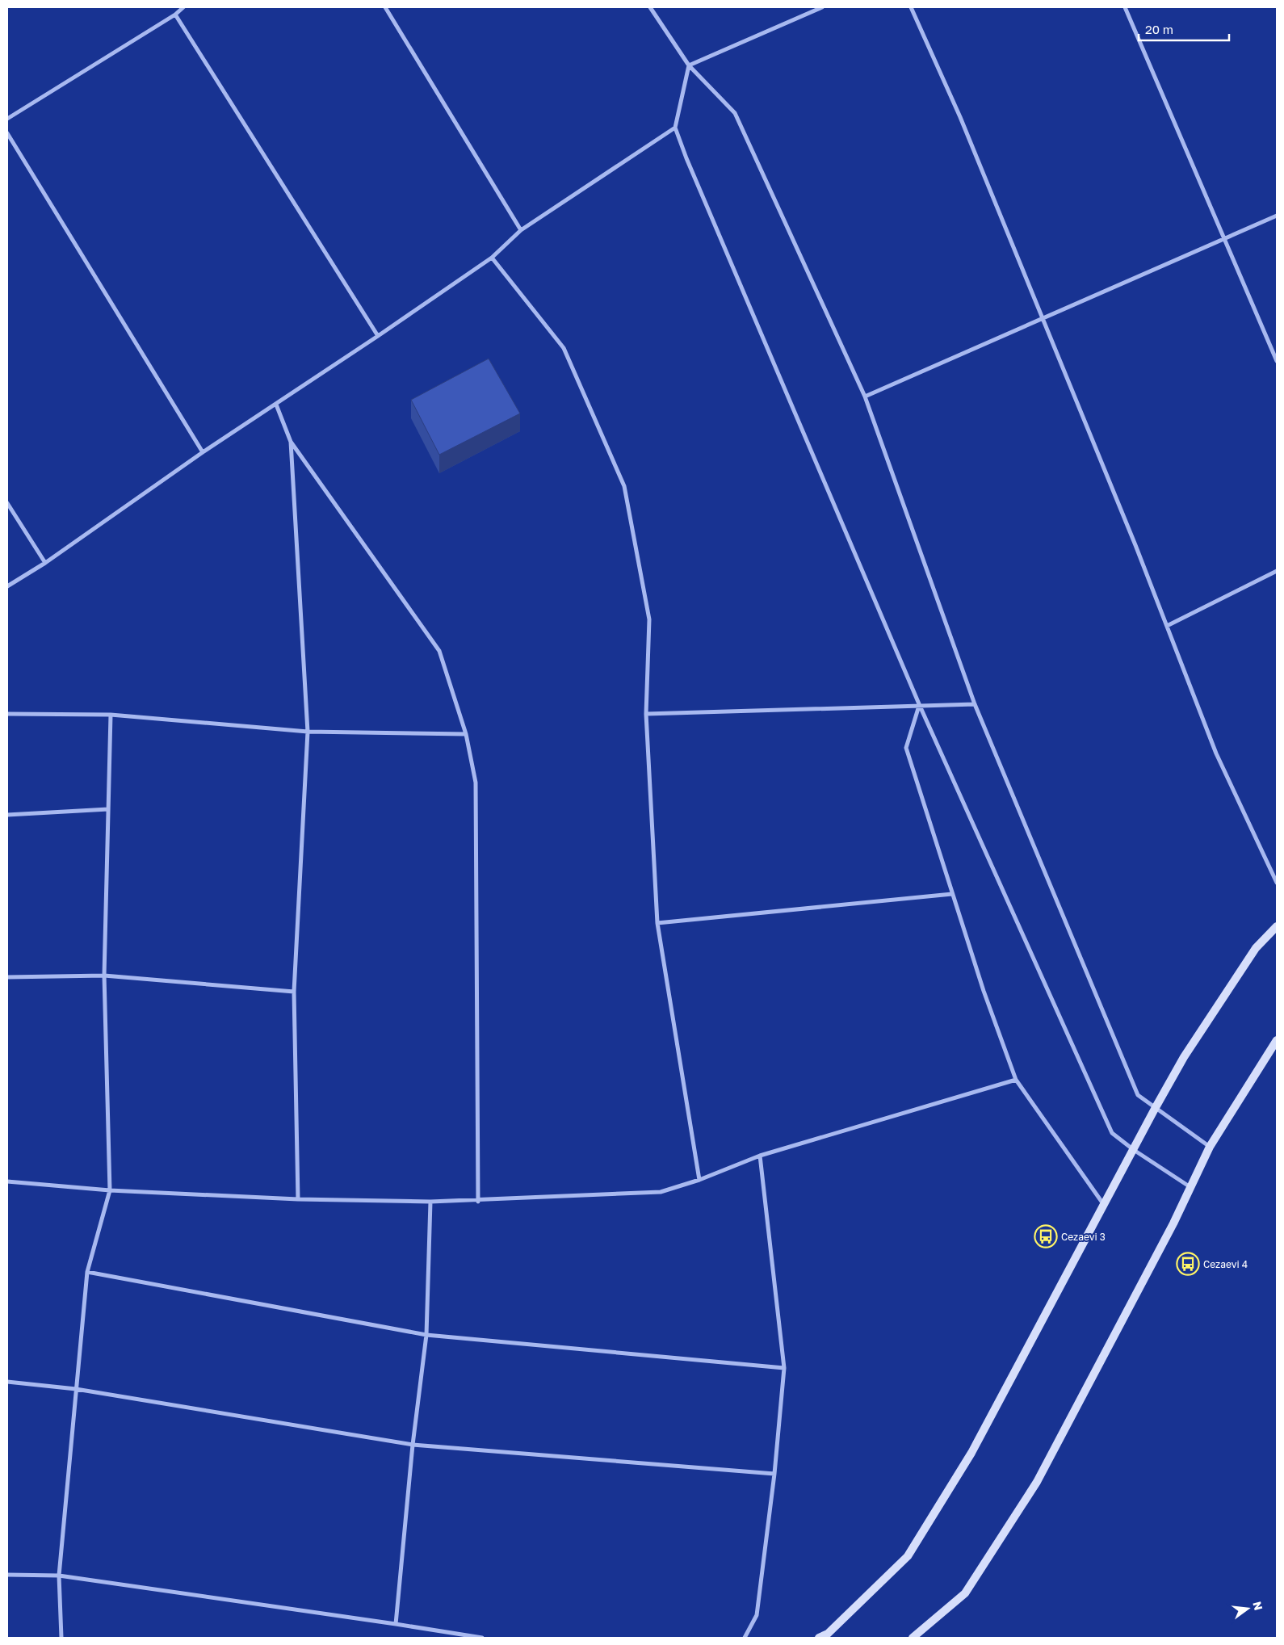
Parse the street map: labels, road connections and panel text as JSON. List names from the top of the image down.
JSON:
{
  "places": {
    "bus stop": ["Cezaevi 3", "Cezaevi 4"]
  },
  "scale_bar": "20 m",
  "north": "right"
}
